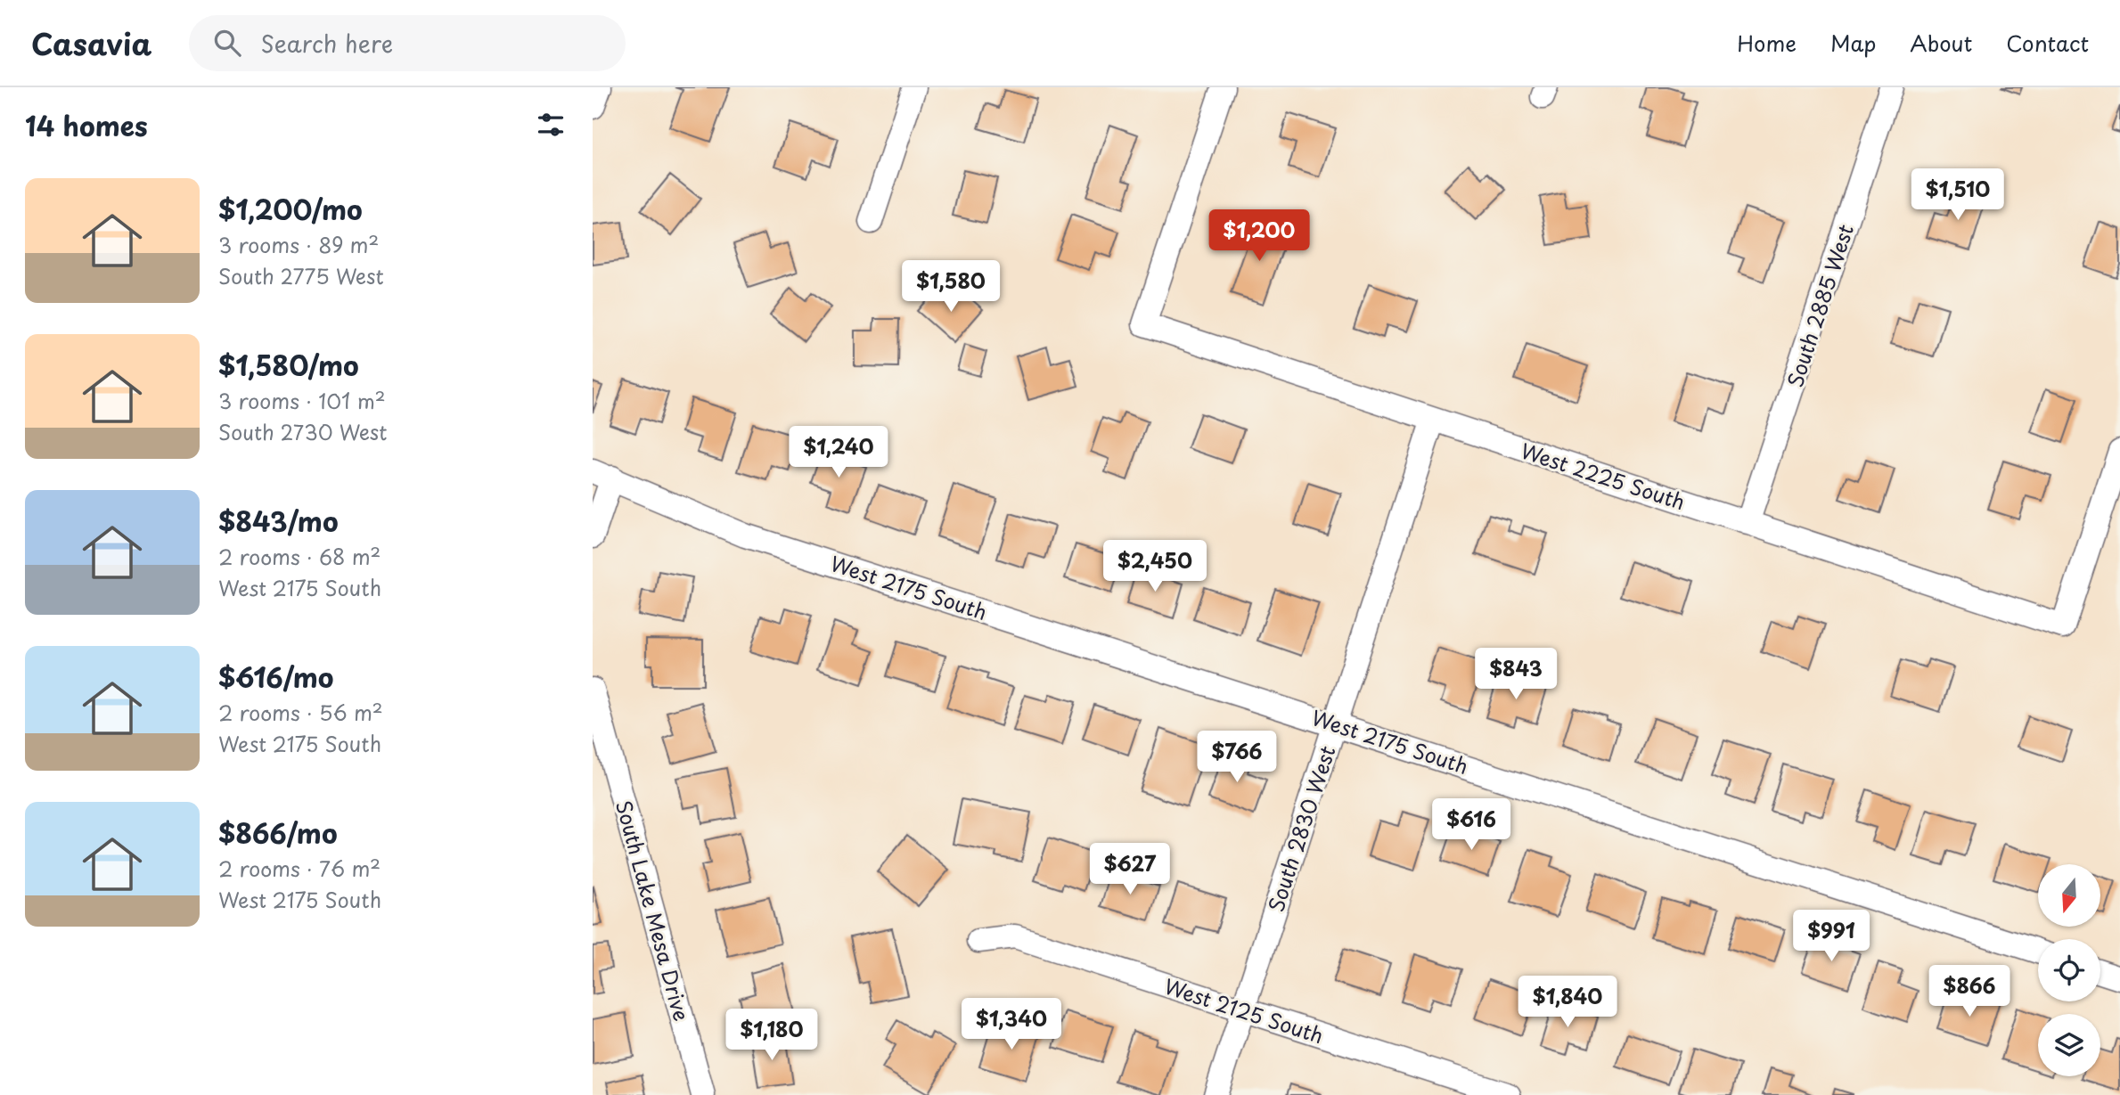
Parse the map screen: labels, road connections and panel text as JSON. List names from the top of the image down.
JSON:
{
  "streets": {
    "street": [
      "South 2885 West",
      "West 2225 South",
      "West 2175 South",
      "South 2830 West",
      "South Lake Mesa Drive",
      "West 2125 South"
    ]
  },
  "crossings": [
    ["South 2885 West", "West 2225 South"],
    ["West 2225 South", "South 2830 West"],
    ["West 2175 South", "South 2830 West"],
    ["South 2830 West", "West 2125 South"]
  ],
  "north": "bottom",
  "page": {
    "header": "Casavia",
    "search": "Search here",
    "nav": [
      "Home",
      "Map",
      "About",
      "Contact"
    ],
    "heading": "14 homes",
    "list": [
      {
        "name": "$1,200/mo",
        "note": "3 rooms · 89 m² · South 2775 West"
      },
      {
        "name": "$1,580/mo",
        "note": "3 rooms · 101 m² · South 2730 West"
      },
      {
        "name": "$843/mo",
        "note": "2 rooms · 68 m² · West 2175 South"
      },
      {
        "name": "$616/mo",
        "note": "2 rooms · 56 m² · West 2175 South"
      },
      {
        "name": "$866/mo",
        "note": "2 rooms · 76 m² · West 2175 South"
      }
    ],
    "price": [
      "$1,510",
      "$1,200",
      "$1,580",
      "$1,240",
      "$2,450",
      "$843",
      "$766",
      "$616",
      "$627",
      "$991",
      "$866",
      "$1,840",
      "$1,340",
      "$1,180"
    ]
  }
}
